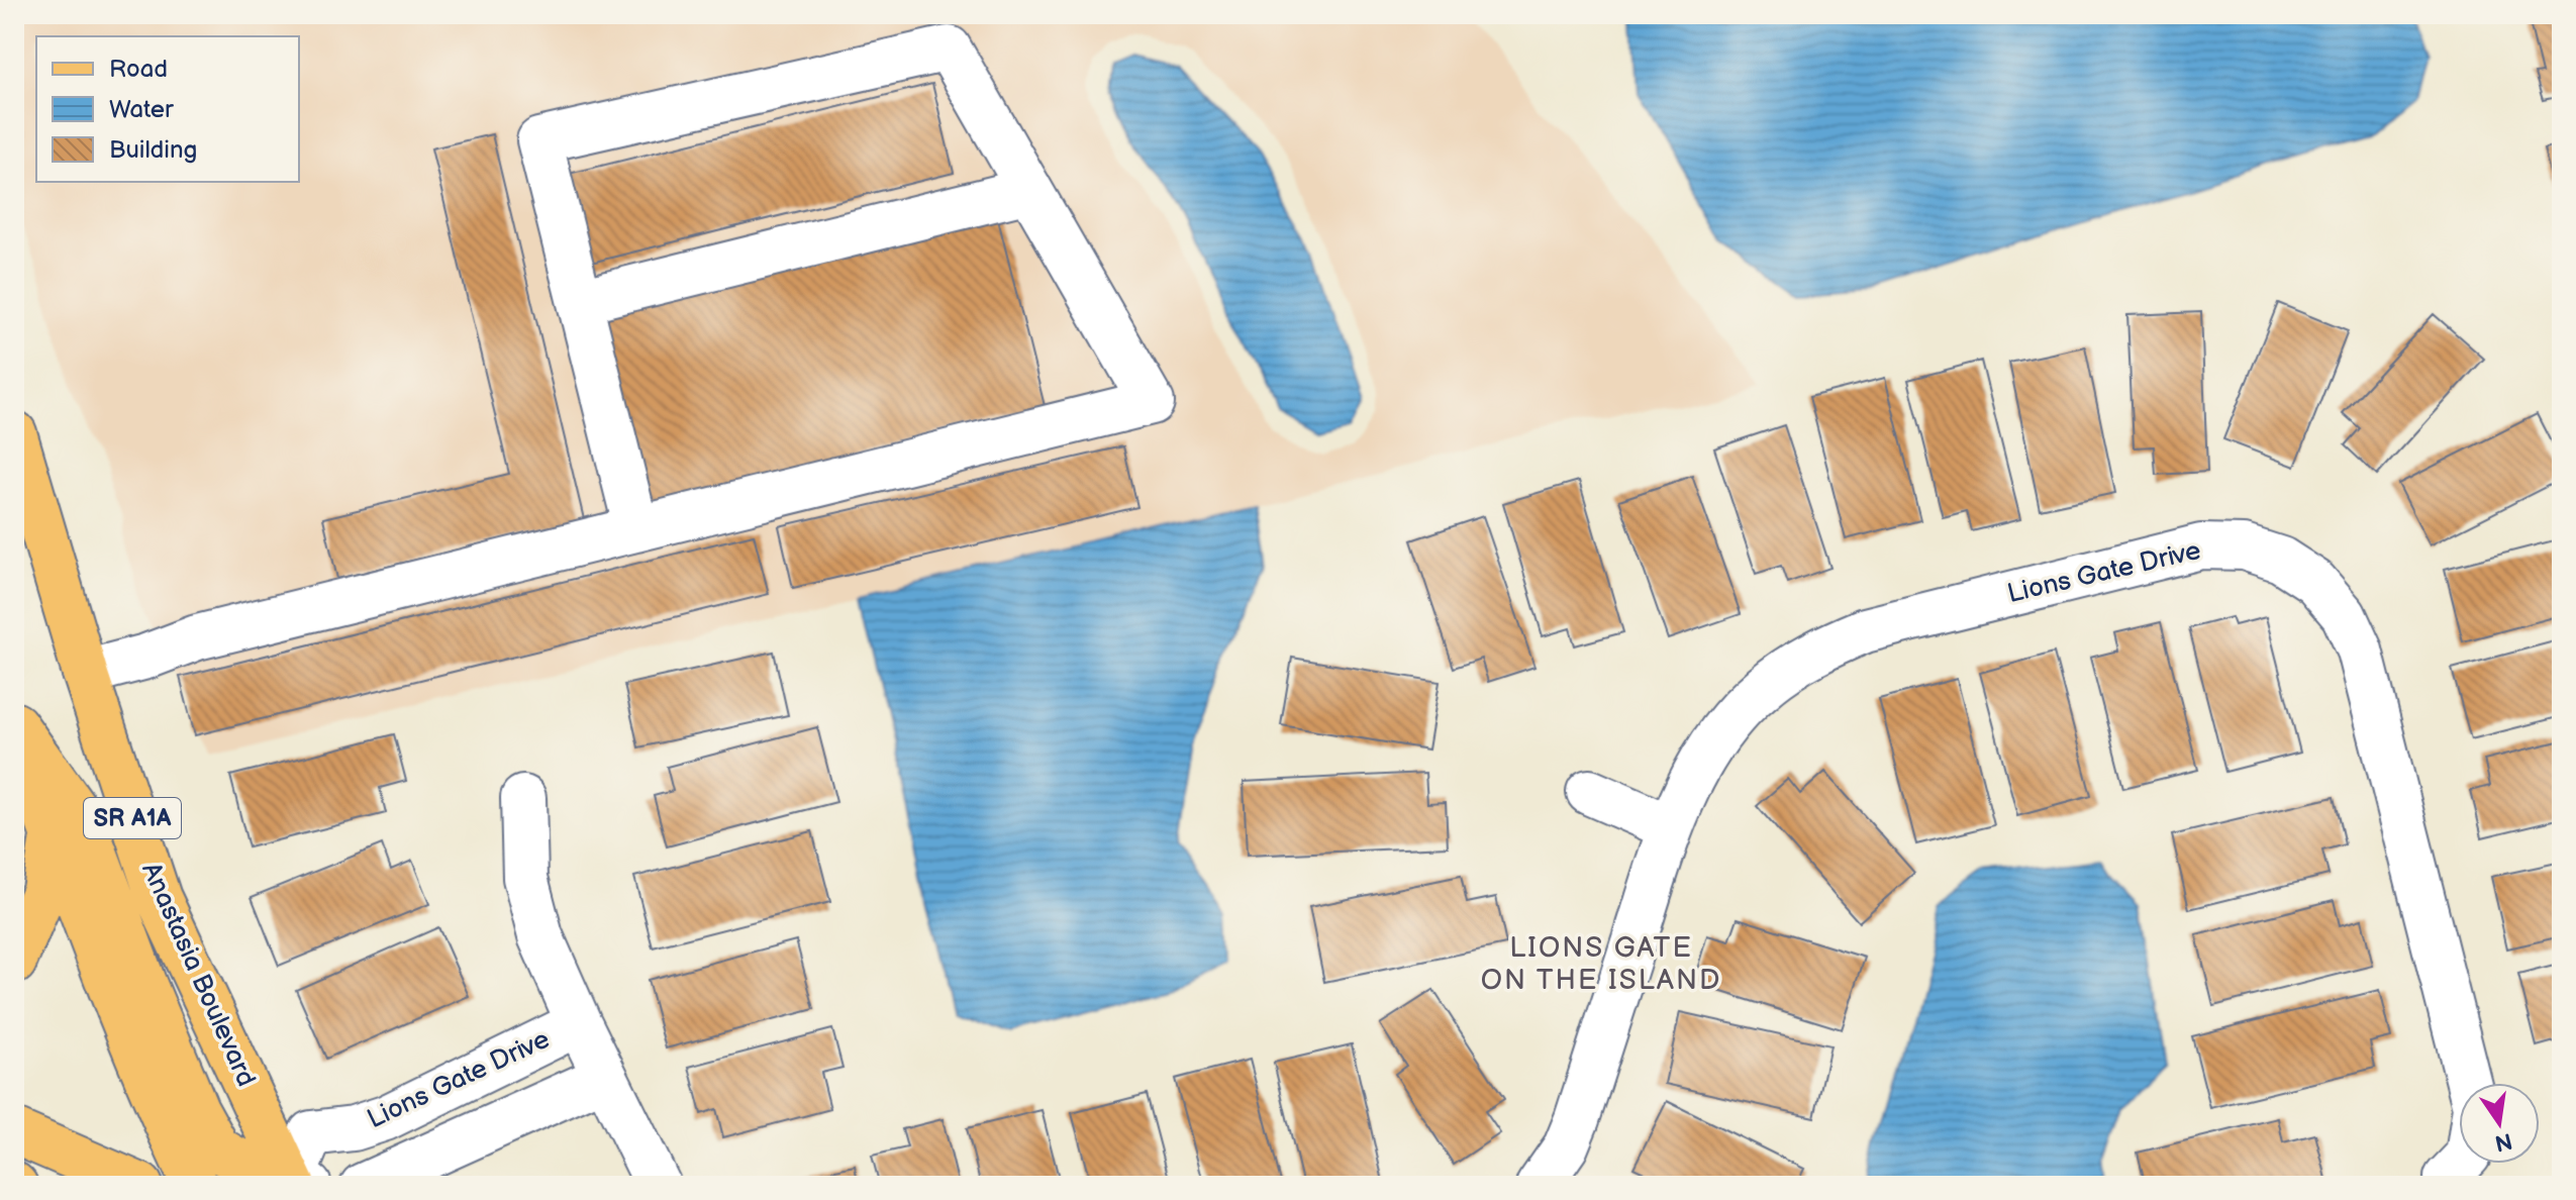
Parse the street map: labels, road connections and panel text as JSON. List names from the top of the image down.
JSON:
{
  "streets": {
    "main road": ["SR A1A", "Anastasia Boulevard"],
    "street": ["Lions Gate Drive"]
  },
  "crossings": [
    ["Lions Gate Drive", "Anastasia Boulevard"]
  ],
  "districts": ["LIONS GATE ON THE ISLAND"],
  "legend": ["Road", "Water", "Building"],
  "north": "bottom"
}
